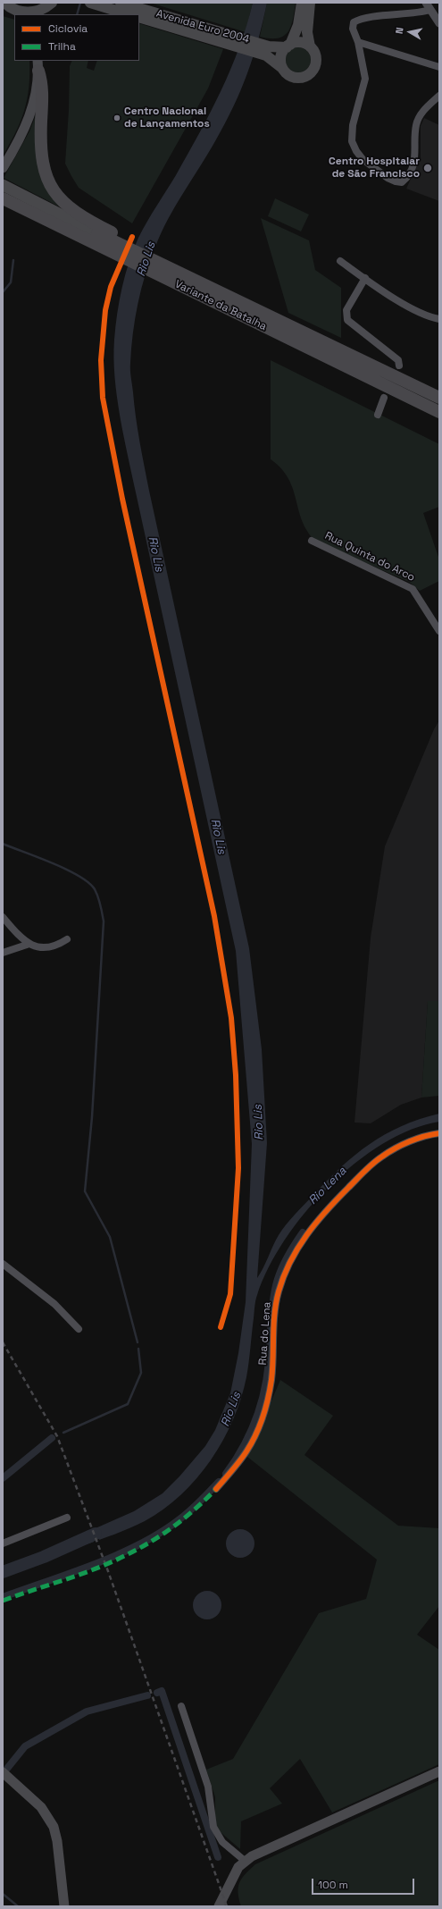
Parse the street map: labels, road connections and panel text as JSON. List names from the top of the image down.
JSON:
{
  "streets": {
    "highway": ["Variante da Batalha"],
    "main road": ["Avenida Euro 2004"],
    "street": ["Rua Quinta do Arco", "Rua do Lena"]
  },
  "water": ["Rio Lis", "Rio Lena"],
  "places": ["Centro Nacional de Lançamentos", "Centro Hospitalar de São Francisco"],
  "legend": ["Ciclovia", "Trilha"],
  "scale_bar": "100 m",
  "north": "left"
}
